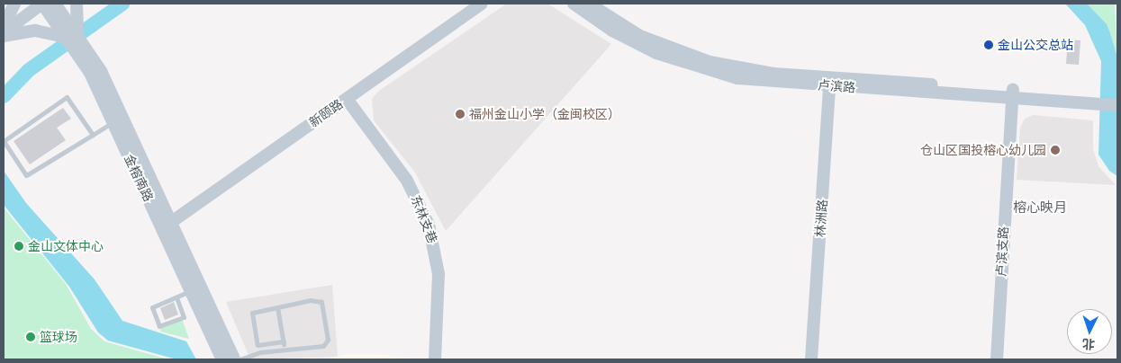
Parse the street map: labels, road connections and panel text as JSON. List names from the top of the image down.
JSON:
{
  "streets": {
    "main road": [
      "卢滨路",
      "新颐路",
      "金榕南路",
      "林洲路",
      "东林支巷",
      "卢滨支路"
    ]
  },
  "crossings": [
    ["卢滨路", "林洲路"],
    ["卢滨路", "卢滨支路"],
    ["新颐路", "金榕南路"],
    ["新颐路", "东林支巷"]
  ],
  "districts": ["榕心映月"],
  "places": [
    "金山公交总站",
    "福州金山小学（金闽校区）",
    "仓山区国投榕心幼儿园",
    "金山文体中心",
    "篮球场"
  ],
  "north": "bottom"
}
